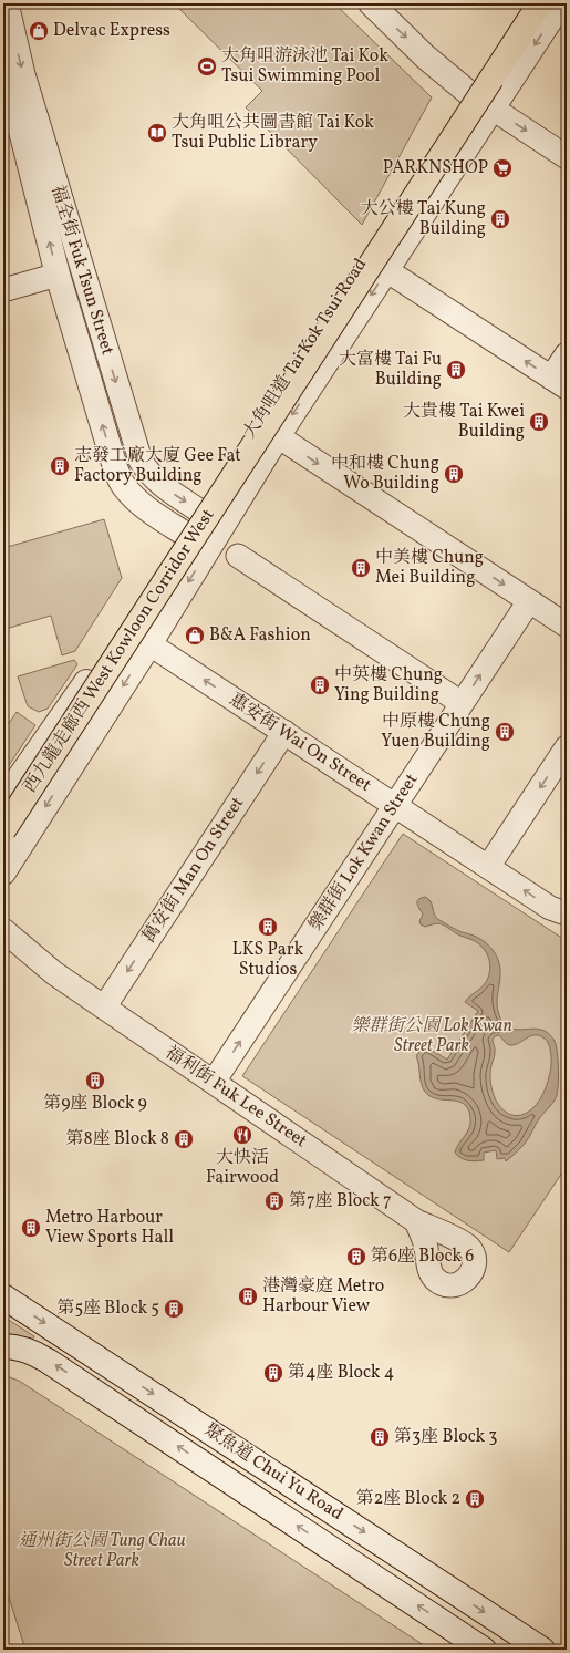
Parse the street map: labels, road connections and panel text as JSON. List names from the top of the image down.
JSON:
{
  "streets": {
    "highway": ["西九龍走廊西 West Kowloon Corridor West"],
    "street": [
      "福全街 Fuk Tsun Street",
      "大角咀道 Tai Kok Tsui Road",
      "惠安街 Wai On Street",
      "樂群街 Lok Kwan Street",
      "萬安街 Man On Street",
      "福利街 Fuk Lee Street",
      "聚魚道 Chui Yu Road"
    ]
  },
  "crossings": [
    ["福全街 Fuk Tsun Street", "大角咀道 Tai Kok Tsui Road"],
    ["大角咀道 Tai Kok Tsui Road", "惠安街 Wai On Street"],
    ["惠安街 Wai On Street", "樂群街 Lok Kwan Street"],
    ["惠安街 Wai On Street", "萬安街 Man On Street"],
    ["樂群街 Lok Kwan Street", "福利街 Fuk Lee Street"],
    ["萬安街 Man On Street", "福利街 Fuk Lee Street"]
  ],
  "one_way": ["樂群街 Lok Kwan Street", "萬安街 Man On Street"],
  "parks": ["樂群街公園 Lok Kwan Street Park", "通州街公園 Tung Chau Street Park"],
  "places": {
    "shop": ["Delvac Express", "B&A Fashion"],
    "sports": ["大角咀游泳池 Tai Kok Tsui Swimming Pool"],
    "library": ["大角咀公共圖書館 Tai Kok Tsui Public Library"],
    "supermarket": ["PARKNSHOP"],
    "building": [
      "大公樓 Tai Kung Building",
      "大富樓 Tai Fu Building",
      "大貴樓 Tai Kwei Building",
      "志發工廠大廈 Gee Fat Factory Building",
      "中和樓 Chung Wo Building",
      "中美樓 Chung Mei Building",
      "中英樓 Chung Ying Building",
      "中原樓 Chung Yuen Building",
      "LKS Park Studios",
      "第9座 Block 9",
      "第8座 Block 8",
      "第7座 Block 7",
      "Metro Harbour View Sports Hall",
      "第6座 Block 6",
      "港灣豪庭 Metro Harbour View",
      "第5座 Block 5",
      "第4座 Block 4",
      "第3座 Block 3",
      "第2座 Block 2"
    ],
    "restaurant": ["大快活 Fairwood"]
  }
}
